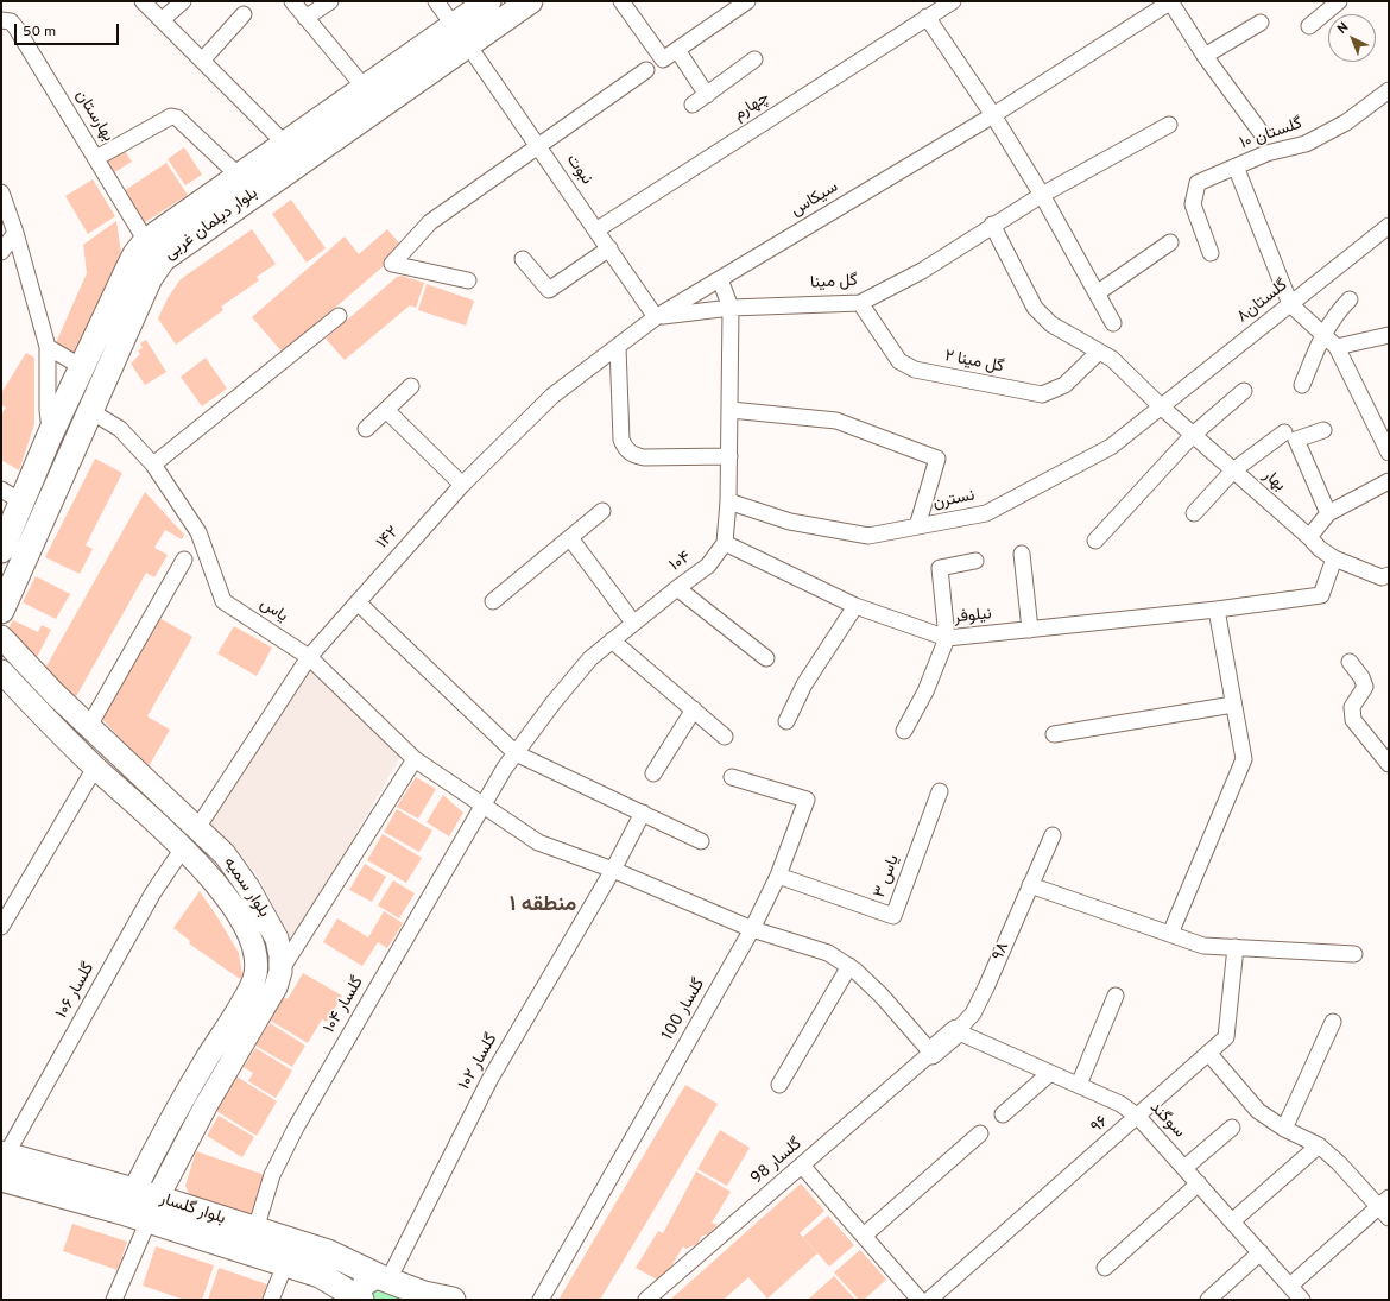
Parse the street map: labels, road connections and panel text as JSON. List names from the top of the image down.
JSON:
{
  "streets": {
    "main road": [
      "بلوار دیلمان غربی",
      "بلوار سمیه",
      "۹۸",
      "بلوار گلسار"
    ],
    "street": [
      "چهارم",
      "بهارستان",
      "گلستان ۱۰",
      "نبوت",
      "سیکاس",
      "گل مینا",
      "گلستان۸",
      "گل مینا ۲",
      "بهار",
      "نسترن",
      "۱۴۲",
      "۱۰۴",
      "یاس",
      "نیلوفر",
      "یاس ۳",
      "گلسار ۱۰۶",
      "گلسار ۱۰۴",
      "گلسار 100",
      "گلسار ۱۰۲",
      "سوگند",
      "۹۶",
      "گلسار 98"
    ]
  },
  "crossings": [
    ["چهارم", "نبوت"],
    ["بهارستان", "بلوار دیلمان غربی"],
    ["نبوت", "سیکاس"],
    ["نبوت", "بلوار دیلمان غربی"],
    ["نبوت", "گل مینا"],
    ["نبوت", "۱۴۲"],
    ["سیکاس", "گل مینا"],
    ["سیکاس", "۱۴۲"],
    ["بلوار دیلمان غربی", "یاس"],
    ["گل مینا", "گل مینا ۲"],
    ["گل مینا", "بهار"],
    ["گل مینا", "۱۴۲"],
    ["گلستان۸", "بهار"],
    ["گلستان۸", "نسترن"],
    ["گل مینا ۲", "بهار"],
    ["بهار", "نسترن"],
    ["بهار", "نیلوفر"],
    ["۱۴۲", "یاس"],
    ["۱۴۲", "بلوار سمیه"],
    ["۱۰۴", "یاس"],
    ["۱۰۴", "نیلوفر"],
    ["۱۰۴", "گلسار ۱۰۴"],
    ["یاس", "۹۸"],
    ["یاس", "گلسار ۱۰۴"],
    ["یاس", "گلسار 100"],
    ["یاس", "گلسار ۱۰۲"],
    ["یاس", "گلسار 98"],
    ["یاس ۳", "گلسار 100"],
    ["بلوار سمیه", "گلسار ۱۰۶"],
    ["بلوار سمیه", "بلوار گلسار"],
    ["۹۸", "سوگند"],
    ["۹۸", "گلسار 98"],
    ["گلسار ۱۰۶", "بلوار گلسار"],
    ["گلسار ۱۰۴", "بلوار گلسار"],
    ["گلسار ۱۰۲", "بلوار گلسار"],
    ["سوگند", "۹۶"]
  ],
  "districts": ["منطقه ۱"],
  "scale_bar": "50 m",
  "north": "top left"
}
